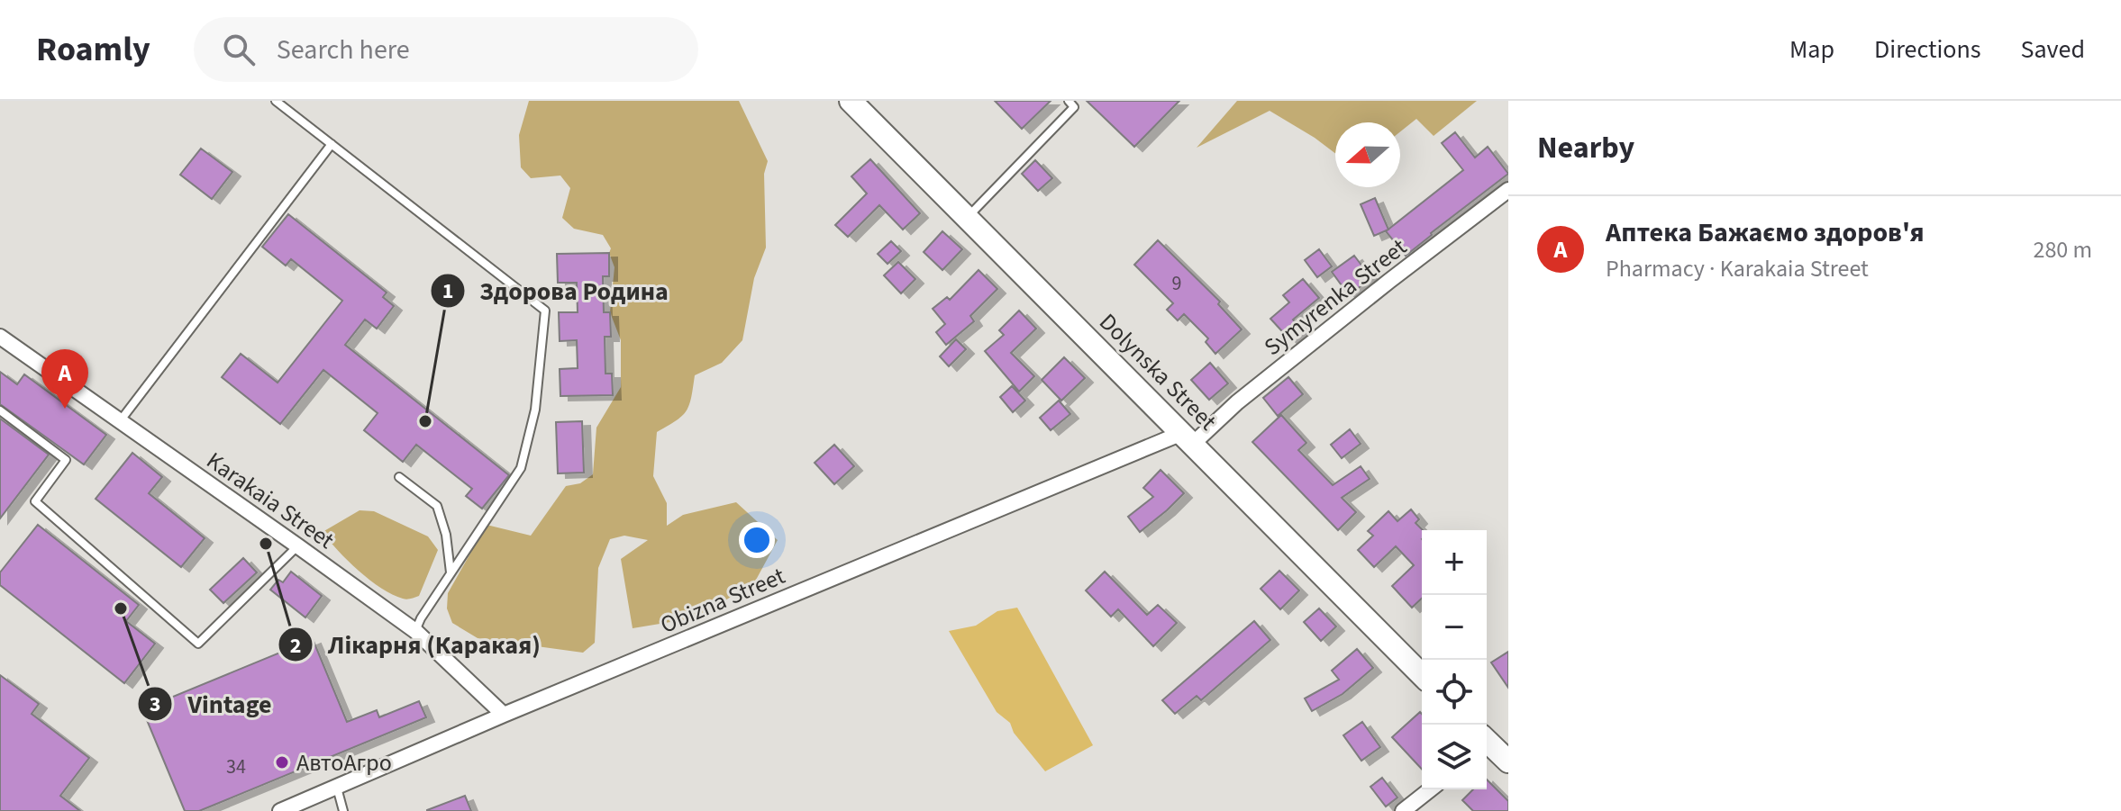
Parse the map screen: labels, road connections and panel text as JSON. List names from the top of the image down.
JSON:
{
  "streets": {
    "main road": ["Dolynska Street"],
    "street": ["Symyrenka Street", "Karakaia Street", "Obizna Street"]
  },
  "crossings": [
    ["Symyrenka Street", "Dolynska Street"],
    ["Symyrenka Street", "Obizna Street"],
    ["Dolynska Street", "Obizna Street"],
    ["Karakaia Street", "Obizna Street"]
  ],
  "places": [
    "Здорова Родина",
    "Лікарня (Каракая)",
    "Vintage",
    "АвтоАгро"
  ],
  "house_numbers": ["9", "34"],
  "north": "left",
  "page": {
    "header": "Roamly",
    "search": "Search here",
    "nav": ["Map", "Directions", "Saved"],
    "heading": "Nearby",
    "list": [
      {
        "mark": "A",
        "name": "Аптека Бажаємо здоров'я",
        "note": "Pharmacy · Karakaia Street",
        "value": "280 m"
      }
    ],
    "pins": "A",
    "map_buttons": ["+", "−"]
  }
}
